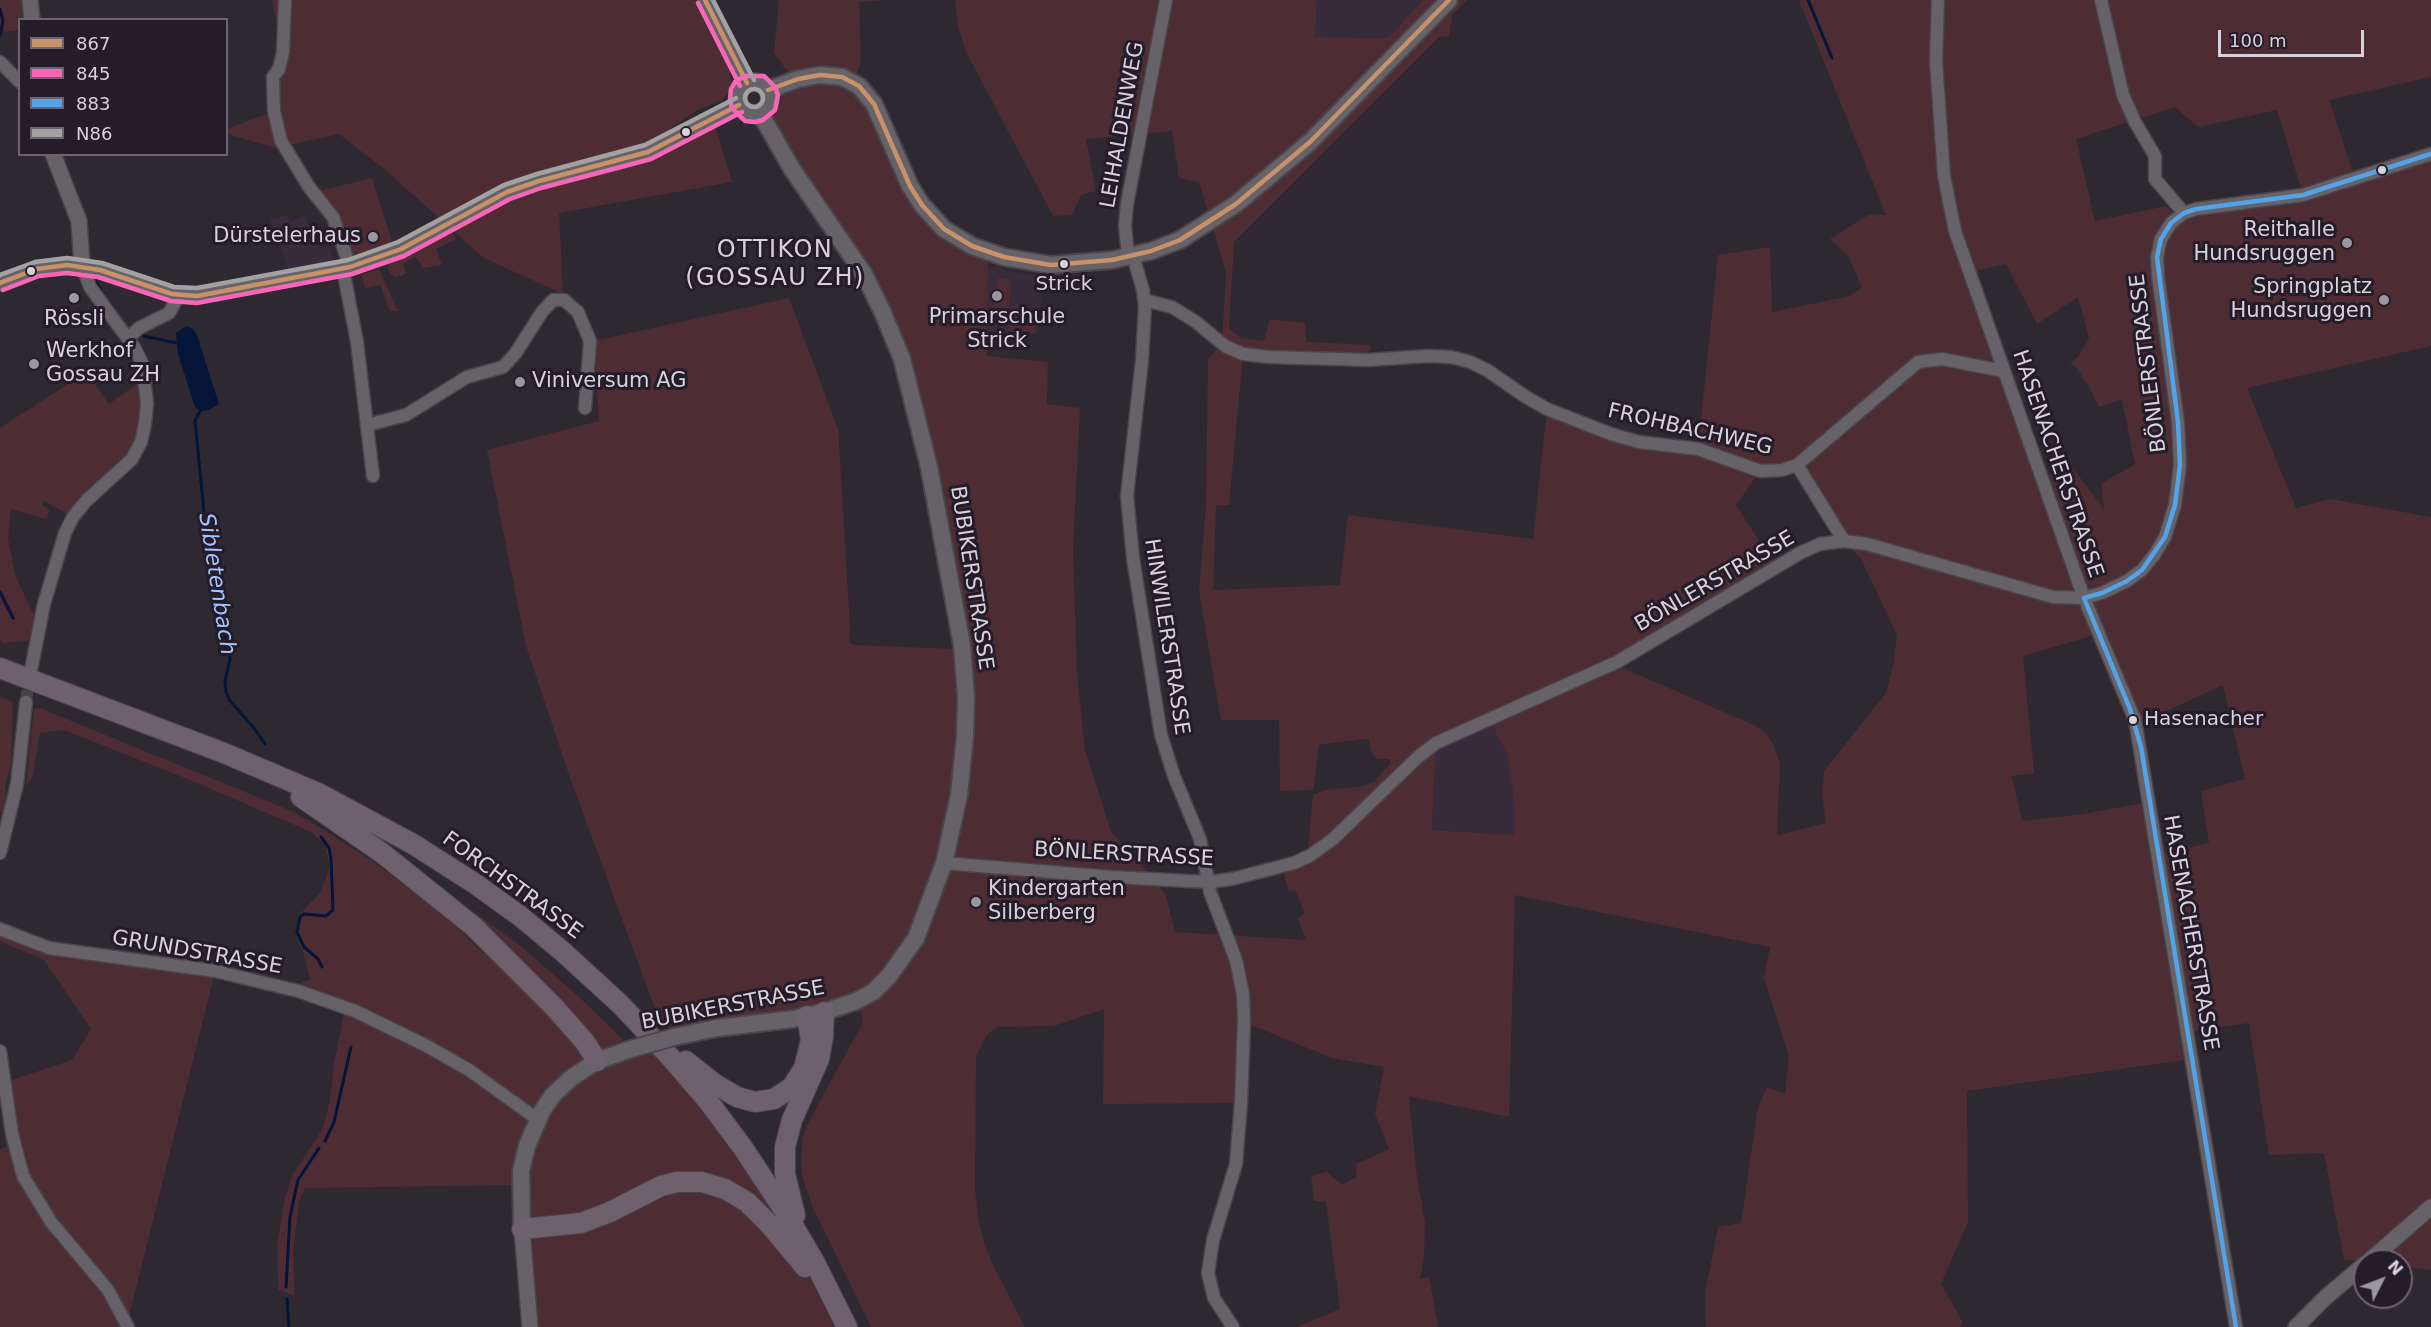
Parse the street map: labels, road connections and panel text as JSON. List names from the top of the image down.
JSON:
{
  "streets": {
    "highway": ["FORCHSTRASSE"],
    "main road": ["BUBIKERSTRASSE"],
    "street": [
      "LEIHALDENWEG",
      "BÖNLERSTRASSE",
      "FROHBACHWEG",
      "HASENACHERSTRASSE",
      "HINWILERSTRASSE",
      "GRUNDSTRASSE"
    ]
  },
  "crossings": [
    ["LEIHALDENWEG", "HINWILERSTRASSE"],
    ["BÖNLERSTRASSE", "HASENACHERSTRASSE"],
    ["BÖNLERSTRASSE", "BUBIKERSTRASSE"],
    ["BÖNLERSTRASSE", "HINWILERSTRASSE"],
    ["FROHBACHWEG", "HASENACHERSTRASSE"],
    ["FROHBACHWEG", "HINWILERSTRASSE"],
    ["BUBIKERSTRASSE", "GRUNDSTRASSE"]
  ],
  "districts": ["OTTIKON (GOSSAU ZH)"],
  "water": ["Sibletenbach"],
  "places": [
    "Dürstelerhaus",
    "Reithalle Hundsruggen",
    "Strick",
    "Primarschule Strick",
    "Rössli",
    "Springplatz Hundsruggen",
    "Werkhof Gossau ZH",
    "Viniversum AG",
    "Hasenacher",
    "Kindergarten Silberberg"
  ],
  "lines": [
    "transit line 867",
    "transit line N86",
    "transit line 845",
    "transit line 883"
  ],
  "legend": [
    "867",
    "845",
    "883",
    "N86"
  ],
  "scale_bar": "100 m",
  "north": "top right"
}
